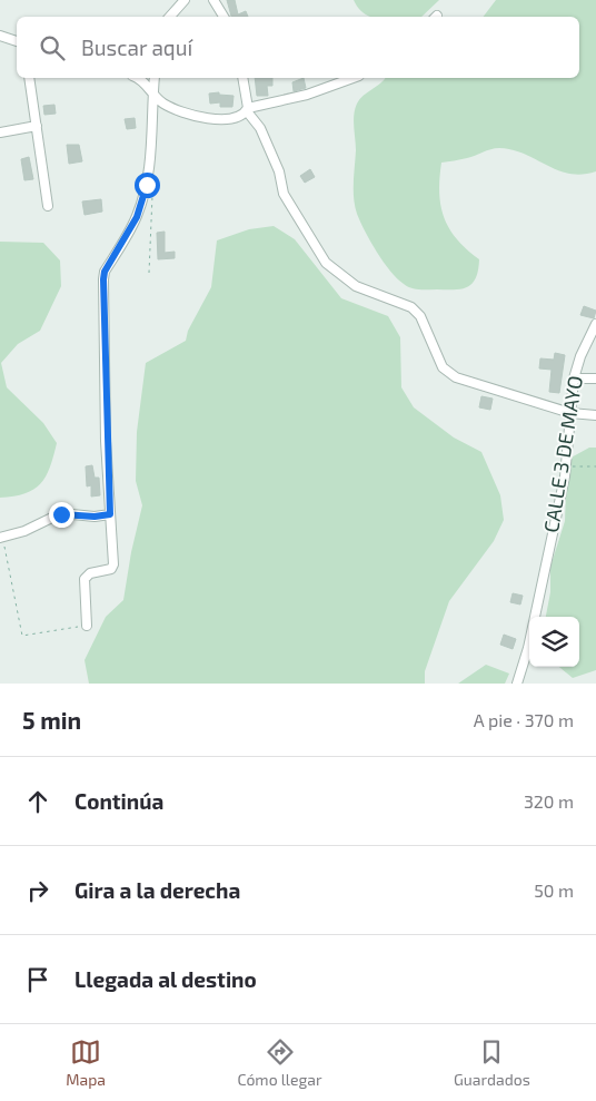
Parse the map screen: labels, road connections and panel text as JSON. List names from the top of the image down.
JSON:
{
  "streets": {
    "street": ["CALLE 3 DE MAYO"]
  },
  "page": {
    "search": "Buscar aquí",
    "heading": ["5 min", "A pie · 370 m"],
    "list": [
      ["Continúa", "320 m"],
      ["Gira a la derecha", "50 m"],
      "Llegada al destino"
    ],
    "nav": ["Mapa", "Cómo llegar", "Guardados"]
  }
}
